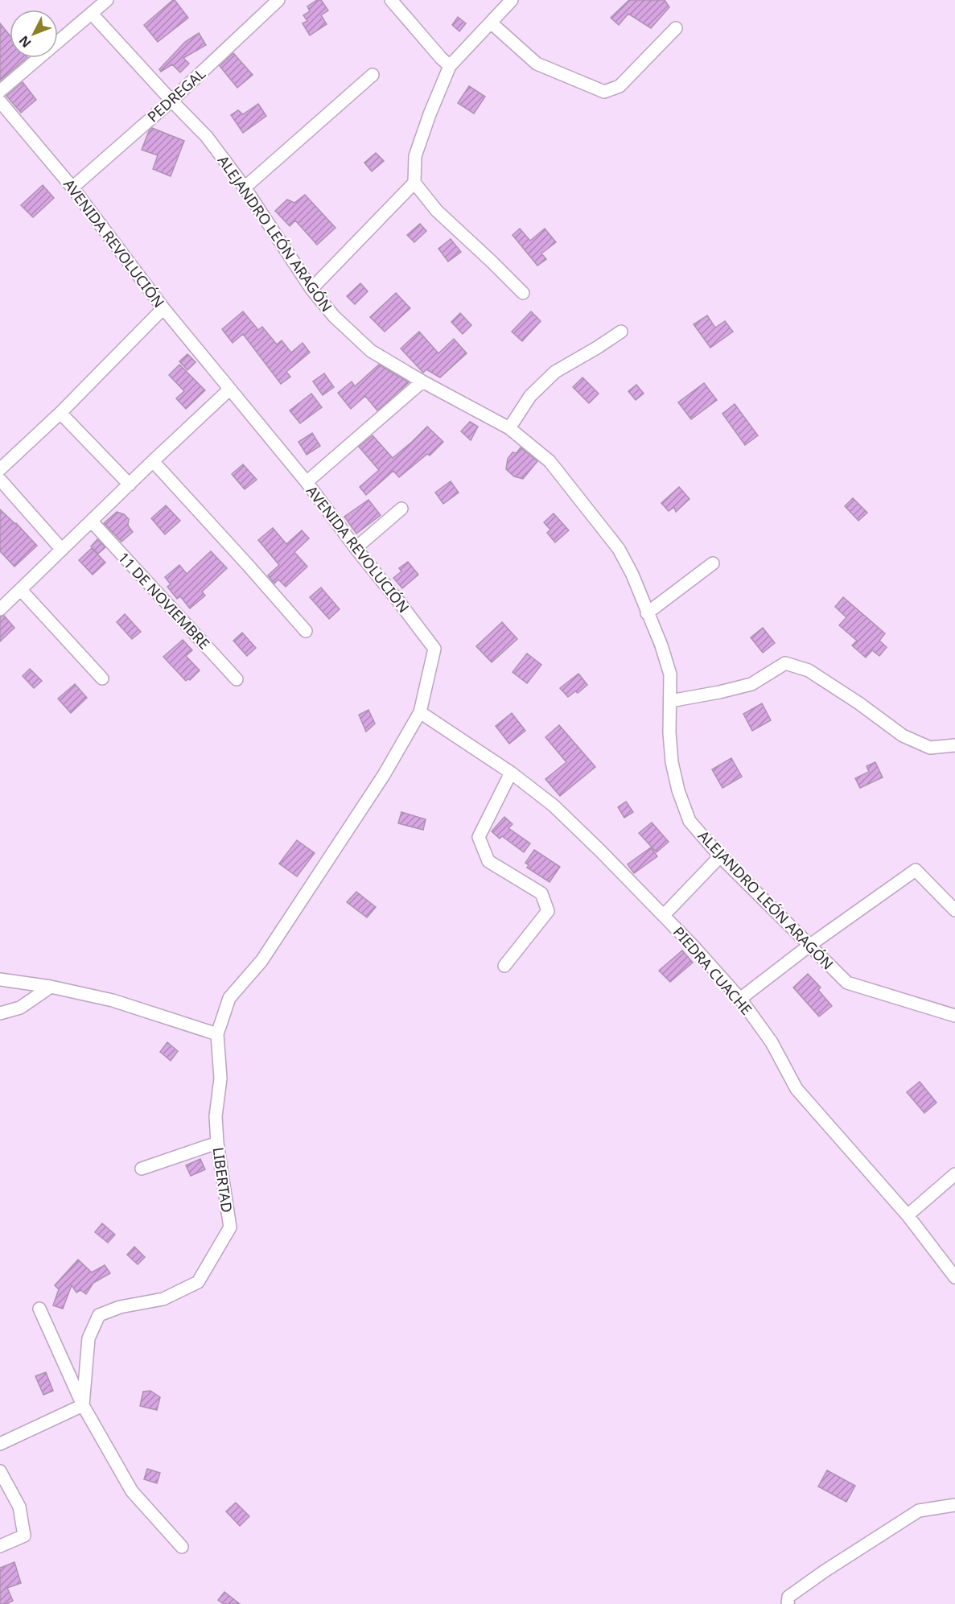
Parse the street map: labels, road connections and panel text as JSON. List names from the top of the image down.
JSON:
{
  "streets": {
    "street": [
      "PEDREGAL",
      "ALEJANDRO LEÓN ARAGÓN",
      "AVENIDA REVOLUCIÓN",
      "11 DE NOVIEMBRE",
      "PIEDRA CUACHE",
      "LIBERTAD"
    ]
  },
  "crossings": [
    ["PEDREGAL", "ALEJANDRO LEÓN ARAGÓN"],
    ["PEDREGAL", "AVENIDA REVOLUCIÓN"],
    ["AVENIDA REVOLUCIÓN", "PIEDRA CUACHE"],
    ["AVENIDA REVOLUCIÓN", "LIBERTAD"]
  ],
  "north": "bottom left"
}
